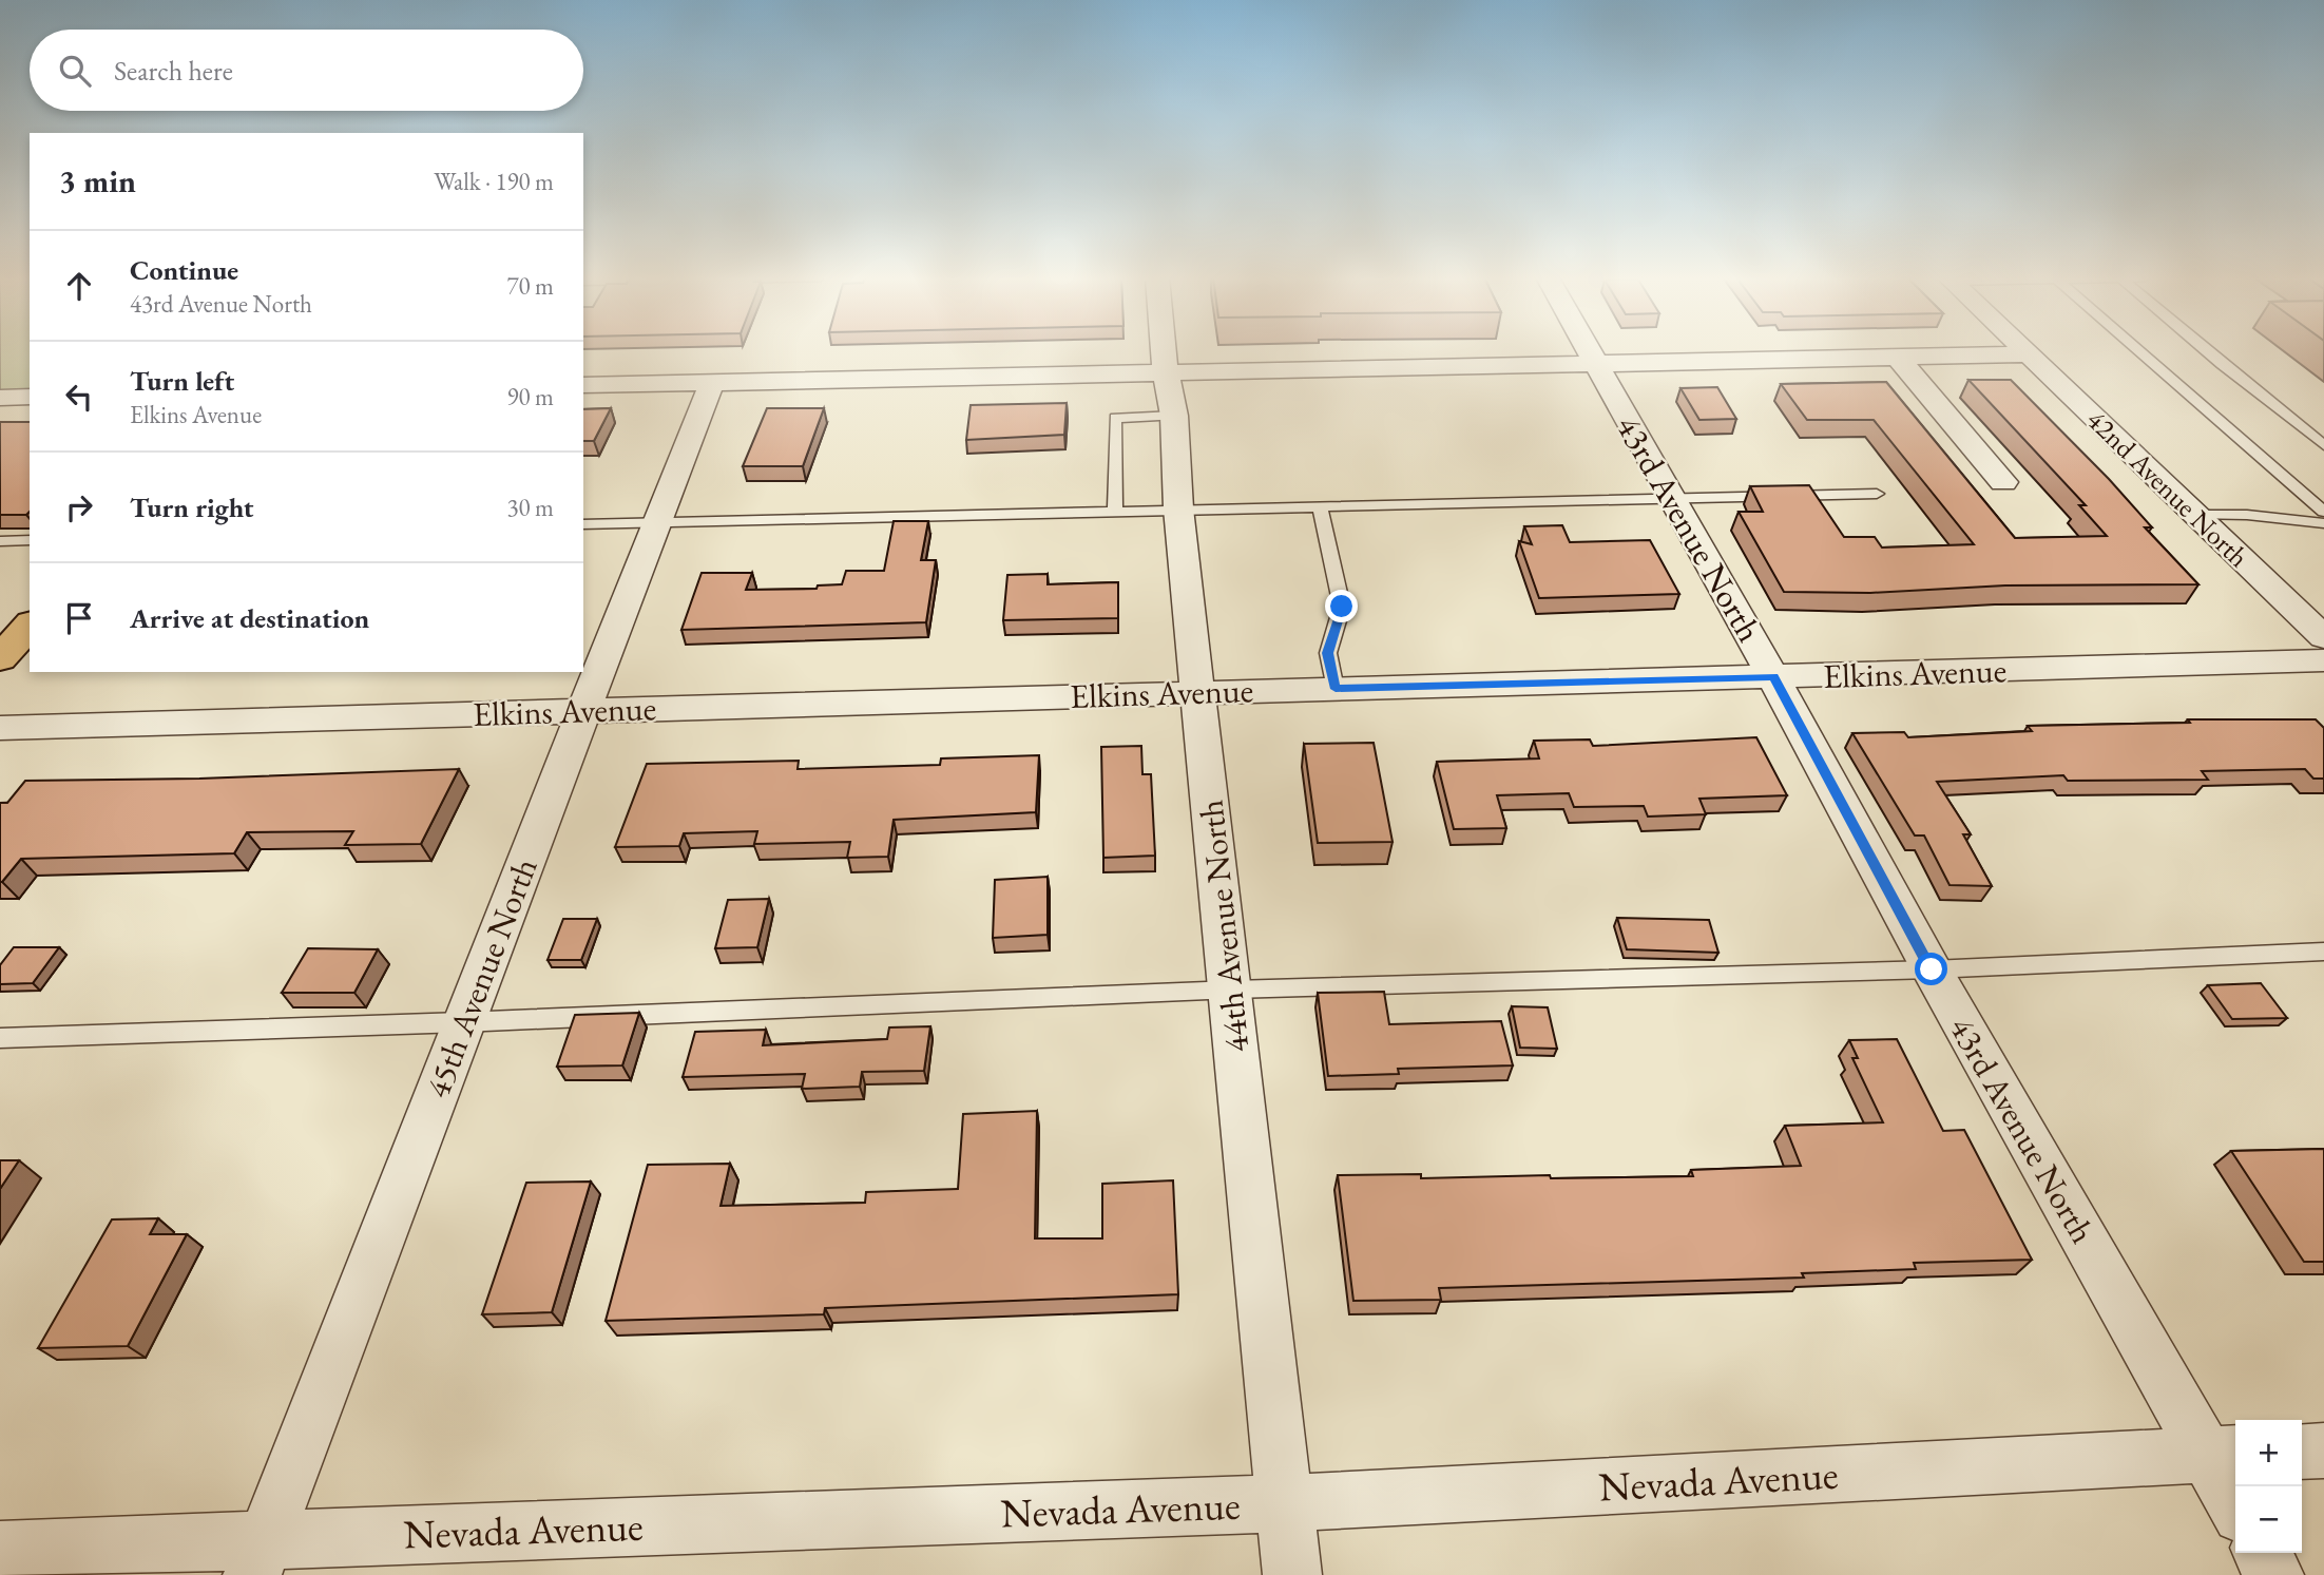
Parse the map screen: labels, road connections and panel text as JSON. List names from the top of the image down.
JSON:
{
  "streets": {
    "street": [
      "42nd Avenue North",
      "43rd Avenue North",
      "Elkins Avenue",
      "44th Avenue North",
      "45th Avenue North",
      "Nevada Avenue"
    ]
  },
  "crossings": [
    ["43rd Avenue North", "Elkins Avenue"],
    ["43rd Avenue North", "Nevada Avenue"],
    ["Elkins Avenue", "44th Avenue North"],
    ["Elkins Avenue", "45th Avenue North"],
    ["44th Avenue North", "Nevada Avenue"],
    ["45th Avenue North", "Nevada Avenue"]
  ],
  "page": {
    "search": "Search here",
    "heading": ["3 min", "Walk · 190 m"],
    "list": [
      ["Continue", "43rd Avenue North", "70 m"],
      ["Turn left", "Elkins Avenue", "90 m"],
      ["Turn right", "30 m"],
      "Arrive at destination"
    ],
    "map_buttons": ["+", "−"]
  }
}
